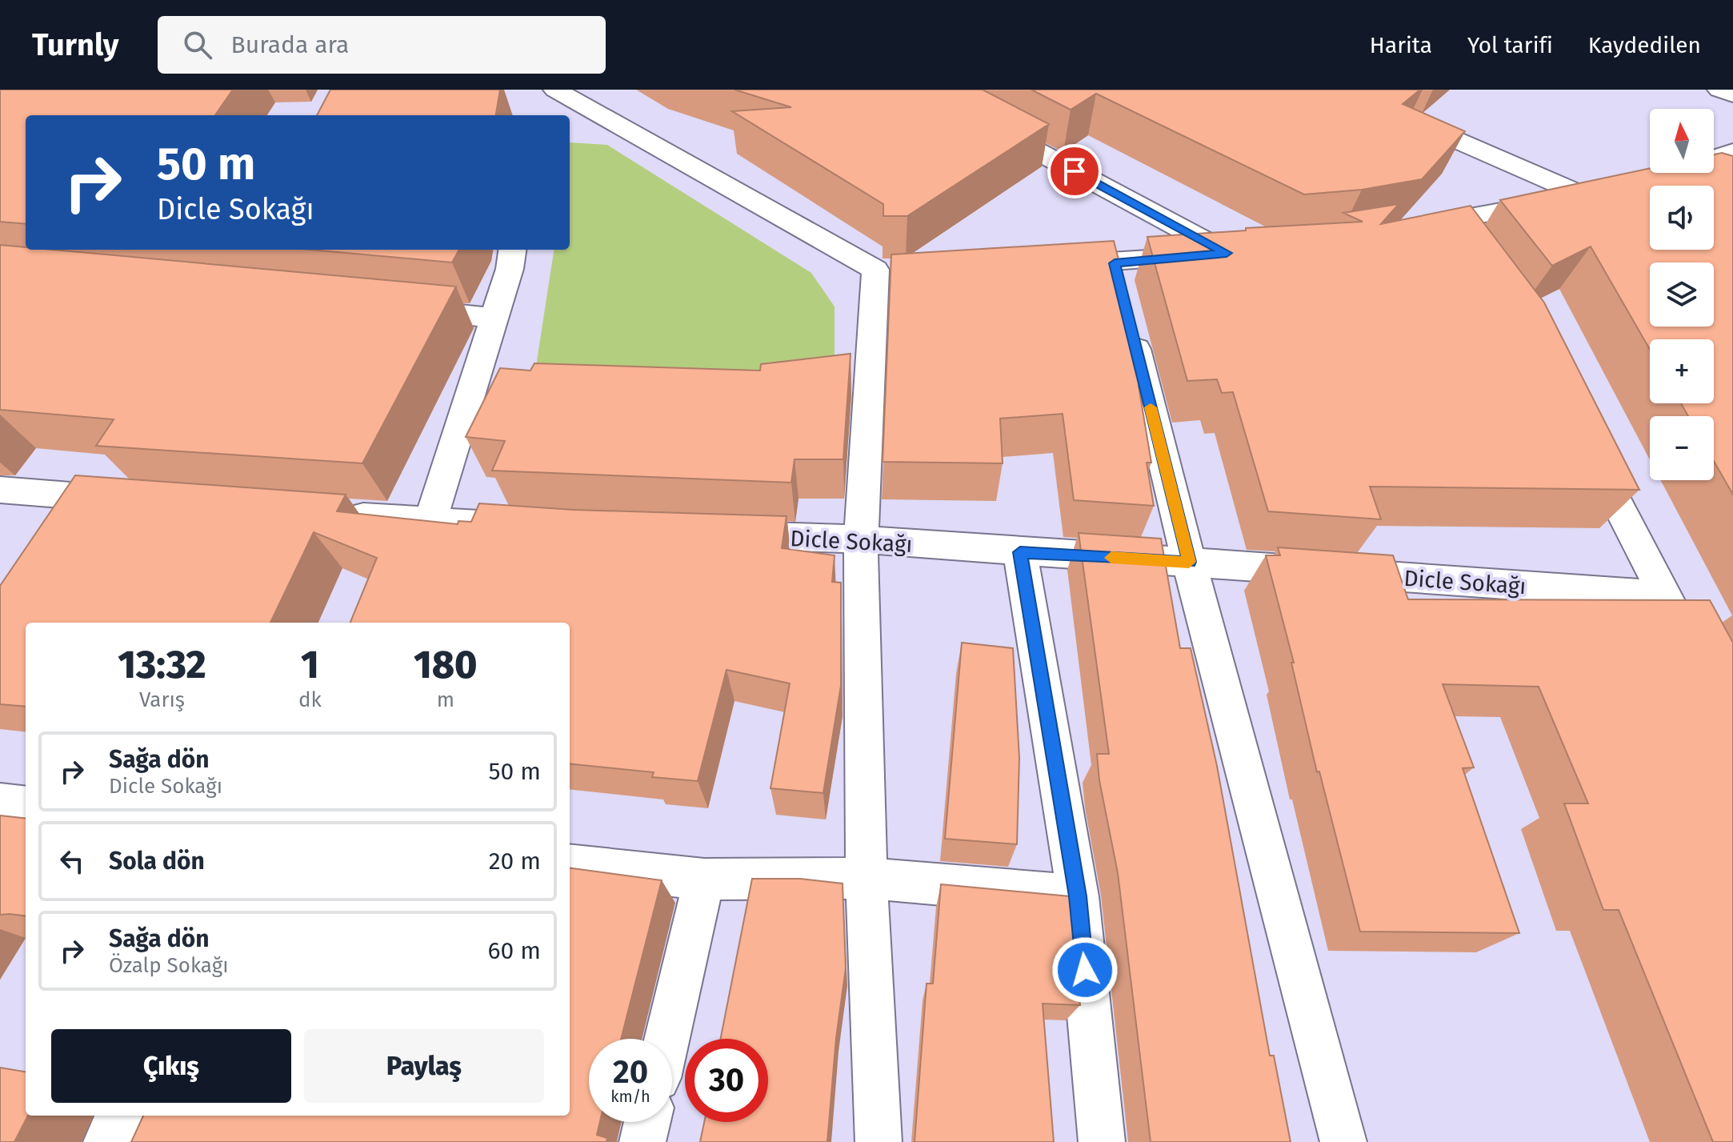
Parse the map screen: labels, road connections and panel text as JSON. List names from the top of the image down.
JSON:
{
  "streets": {
    "street": ["Dicle Sokağı"]
  },
  "north": "top",
  "page": {
    "header": "Turnly",
    "search": "Burada ara",
    "nav": ["Harita", "Yol tarifi", "Kaydedilen"],
    "map_buttons": ["+", "−"],
    "turn": ["50 m", "Dicle Sokağı"],
    "eta": [
      "13:32",
      "Varış",
      "1",
      "dk",
      "180",
      "m"
    ],
    "list": [
      {
        "name": "Sağa dön",
        "note": "Dicle Sokağı",
        "value": "50 m"
      },
      {
        "name": "Sola dön",
        "value": "20 m"
      },
      {
        "name": "Sağa dön",
        "note": "Özalp Sokağı",
        "value": "60 m"
      }
    ],
    "buttons": ["Çıkış", "Paylaş"],
    "speed": "20 km/h",
    "limit": "30"
  }
}
